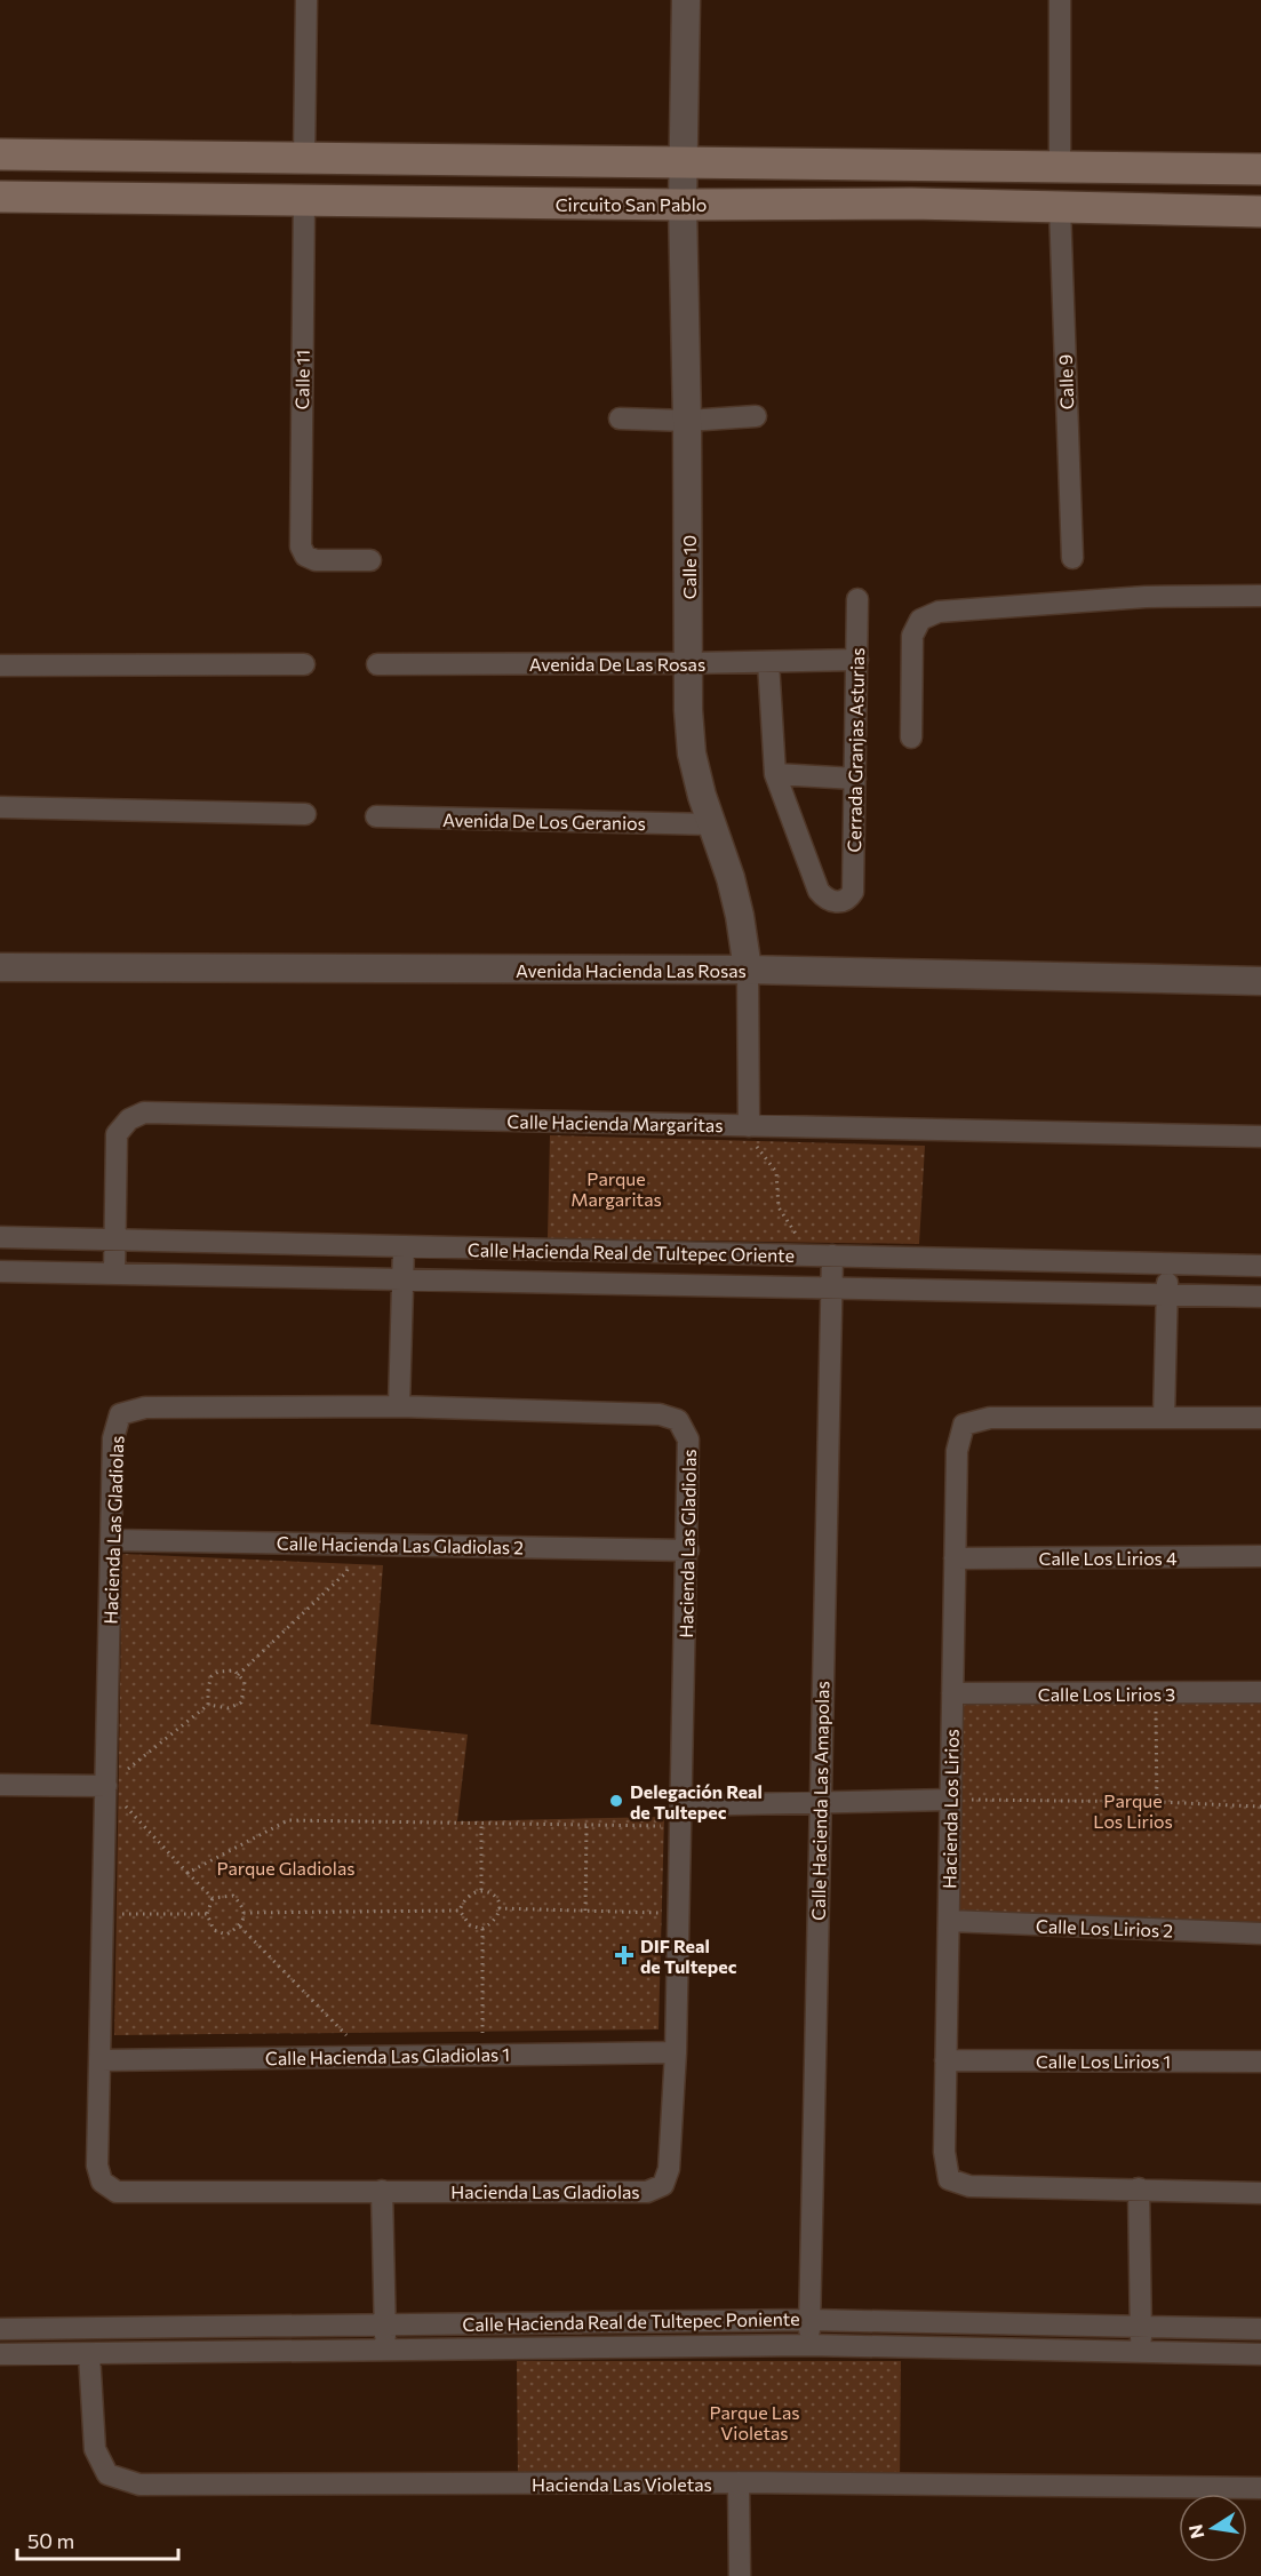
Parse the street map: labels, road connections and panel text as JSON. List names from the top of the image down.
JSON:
{
  "streets": {
    "main road": ["Circuito San Pablo"],
    "street": [
      "Calle 11",
      "Calle 9",
      "Calle 10",
      "Avenida De Las Rosas",
      "Cerrada Granjas Asturias",
      "Avenida De Los Geranios",
      "Avenida Hacienda Las Rosas",
      "Calle Hacienda Margaritas",
      "Calle Hacienda Real de Tultepec Oriente",
      "Hacienda Las Gladiolas",
      "Calle Hacienda Las Gladiolas 2",
      "Calle Los Lirios 4",
      "Calle Los Lirios 3",
      "Calle Hacienda Las Amapolas",
      "Hacienda Los Lirios",
      "Calle Los Lirios 2",
      "Calle Hacienda Las Gladiolas 1",
      "Calle Los Lirios 1",
      "Calle Hacienda Real de Tultepec Poniente",
      "Hacienda Las Violetas"
    ]
  },
  "crossings": [
    ["Circuito San Pablo", "Calle 11"],
    ["Circuito San Pablo", "Calle 9"],
    ["Circuito San Pablo", "Calle 10"],
    ["Calle 10", "Avenida De Las Rosas"],
    ["Calle 10", "Avenida De Los Geranios"],
    ["Calle 10", "Avenida Hacienda Las Rosas"],
    ["Calle 10", "Calle Hacienda Margaritas"],
    ["Avenida De Las Rosas", "Cerrada Granjas Asturias"],
    ["Calle Hacienda Margaritas", "Calle Hacienda Real de Tultepec Oriente"],
    ["Calle Hacienda Real de Tultepec Oriente", "Calle Hacienda Las Amapolas"],
    ["Hacienda Las Gladiolas", "Calle Hacienda Las Gladiolas 2"],
    ["Hacienda Las Gladiolas", "Calle Hacienda Las Gladiolas 1"],
    ["Calle Los Lirios 4", "Hacienda Los Lirios"],
    ["Calle Los Lirios 3", "Hacienda Los Lirios"],
    ["Calle Hacienda Las Amapolas", "Calle Hacienda Real de Tultepec Poniente"],
    ["Hacienda Los Lirios", "Calle Los Lirios 2"],
    ["Hacienda Los Lirios", "Calle Los Lirios 1"],
    ["Calle Hacienda Real de Tultepec Poniente", "Hacienda Las Violetas"]
  ],
  "parks": [
    "Parque Margaritas",
    "Parque Los Lirios",
    "Parque Gladiolas",
    "Parque Las Violetas"
  ],
  "places": {
    "other": ["Delegación Real de Tultepec"],
    "health": ["DIF Real de Tultepec"]
  },
  "scale_bar": "50 m",
  "north": "left"
}
